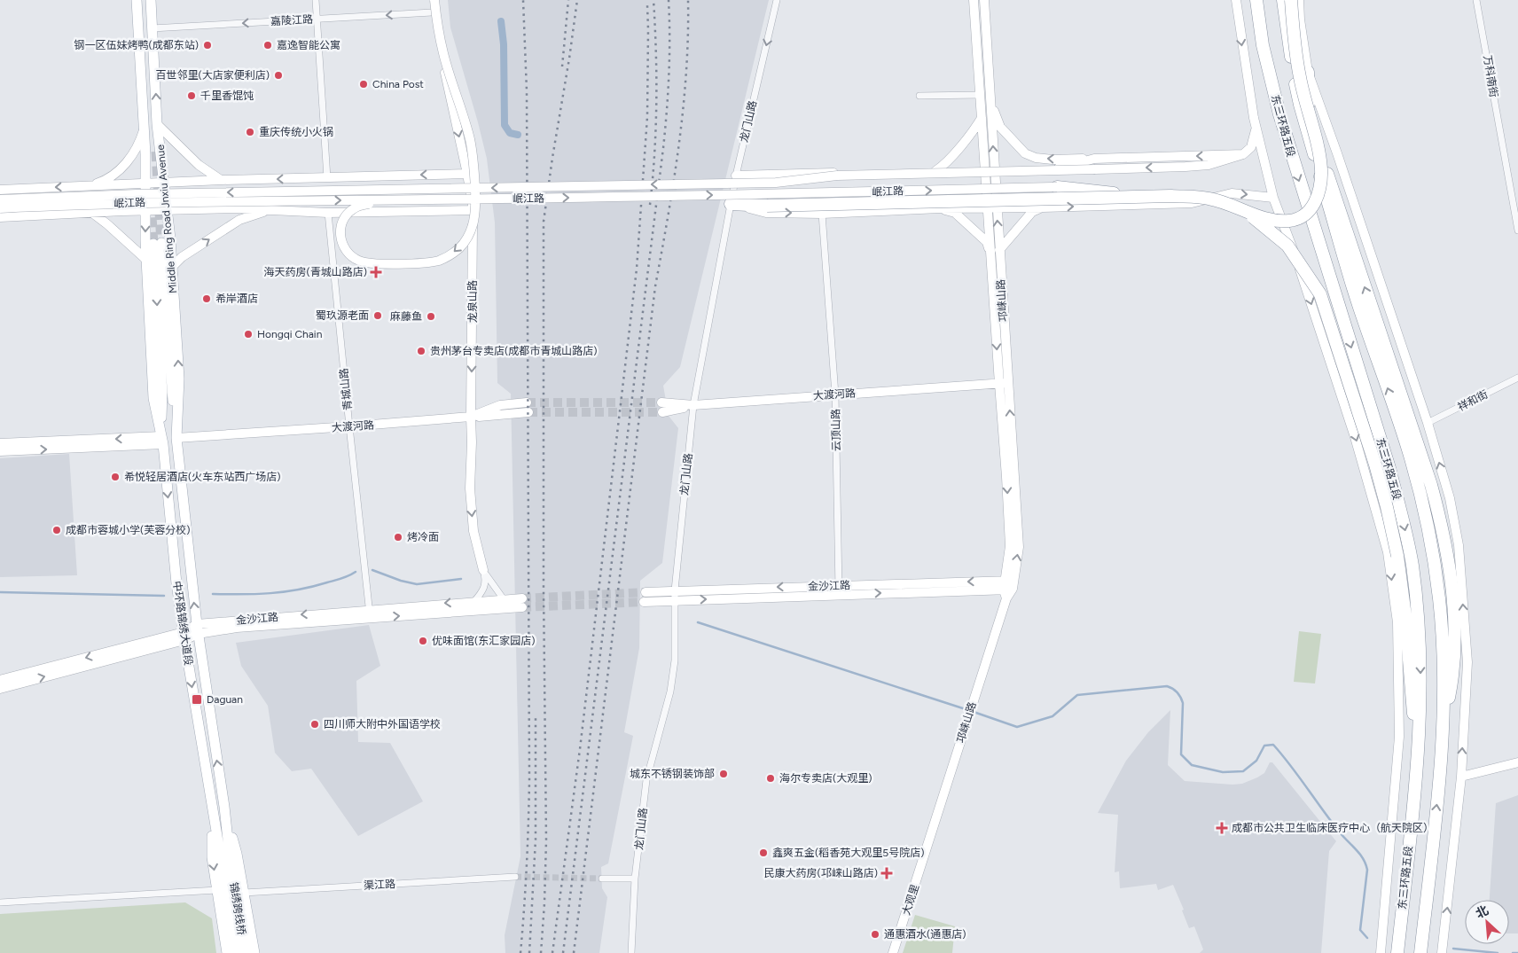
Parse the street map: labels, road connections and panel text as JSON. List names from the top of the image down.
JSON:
{
  "streets": {
    "highway": ["东三环路五段"],
    "main road": [
      "岷江路",
      "Middle Ring Road Jnxiu Avenue",
      "邛崃山路",
      "龙泉山路",
      "大渡河路",
      "金沙江路",
      "中环路锦绣大道段",
      "大观里",
      "锦绣跨线桥"
    ],
    "street": [
      "嘉陵江路",
      "万科南街",
      "龙门山路",
      "青城山路",
      "祥和街",
      "云顶山路",
      "渠江路"
    ]
  },
  "crossings": [
    ["嘉陵江路", "Middle Ring Road Jnxiu Avenue"],
    ["嘉陵江路", "龙泉山路"],
    ["龙门山路", "大渡河路"],
    ["龙门山路", "金沙江路"],
    ["岷江路", "Middle Ring Road Jnxiu Avenue"],
    ["岷江路", "龙泉山路"],
    ["岷江路", "青城山路"],
    ["Middle Ring Road Jnxiu Avenue", "大渡河路"],
    ["Middle Ring Road Jnxiu Avenue", "中环路锦绣大道段"],
    ["邛崃山路", "大渡河路"],
    ["邛崃山路", "金沙江路"],
    ["邛崃山路", "大观里"],
    ["龙泉山路", "大渡河路"],
    ["龙泉山路", "金沙江路"],
    ["青城山路", "大渡河路"],
    ["青城山路", "金沙江路"],
    ["大渡河路", "云顶山路"],
    ["大渡河路", "中环路锦绣大道段"],
    ["云顶山路", "金沙江路"],
    ["金沙江路", "中环路锦绣大道段"]
  ],
  "one_way": ["嘉陵江路", "龙泉山路"],
  "places": {
    "other": [
      "钢一区伍妹烤鸭(成都东站)",
      "嘉逸智能公寓",
      "百世邻里(大店家便利店)",
      "China Post",
      "千里香馄饨",
      "重庆传统小火锅",
      "希岸酒店",
      "蜀玖源老面",
      "麻藤鱼",
      "Hongqi Chain",
      "贵州茅台专卖店(成都市青城山路店)",
      "希悦轻居酒店(火车东站西广场店)",
      "成都市蓉城小学(芙蓉分校)",
      "烤冷面",
      "优味面馆(东汇家园店)",
      "四川师大附中外国语学校",
      "城东不锈钢装饰部",
      "海尔专卖店(大观里)",
      "鑫爽五金(稻香苑大观里5号院店)",
      "通惠酒水(通惠店)"
    ],
    "health": ["海天药房(青城山路店)", "成都市公共卫生临床医疗中心（航天院区）", "民康大药房(邛崃山路店)"],
    "transit": ["Daguan"]
  },
  "north": "top left"
}
